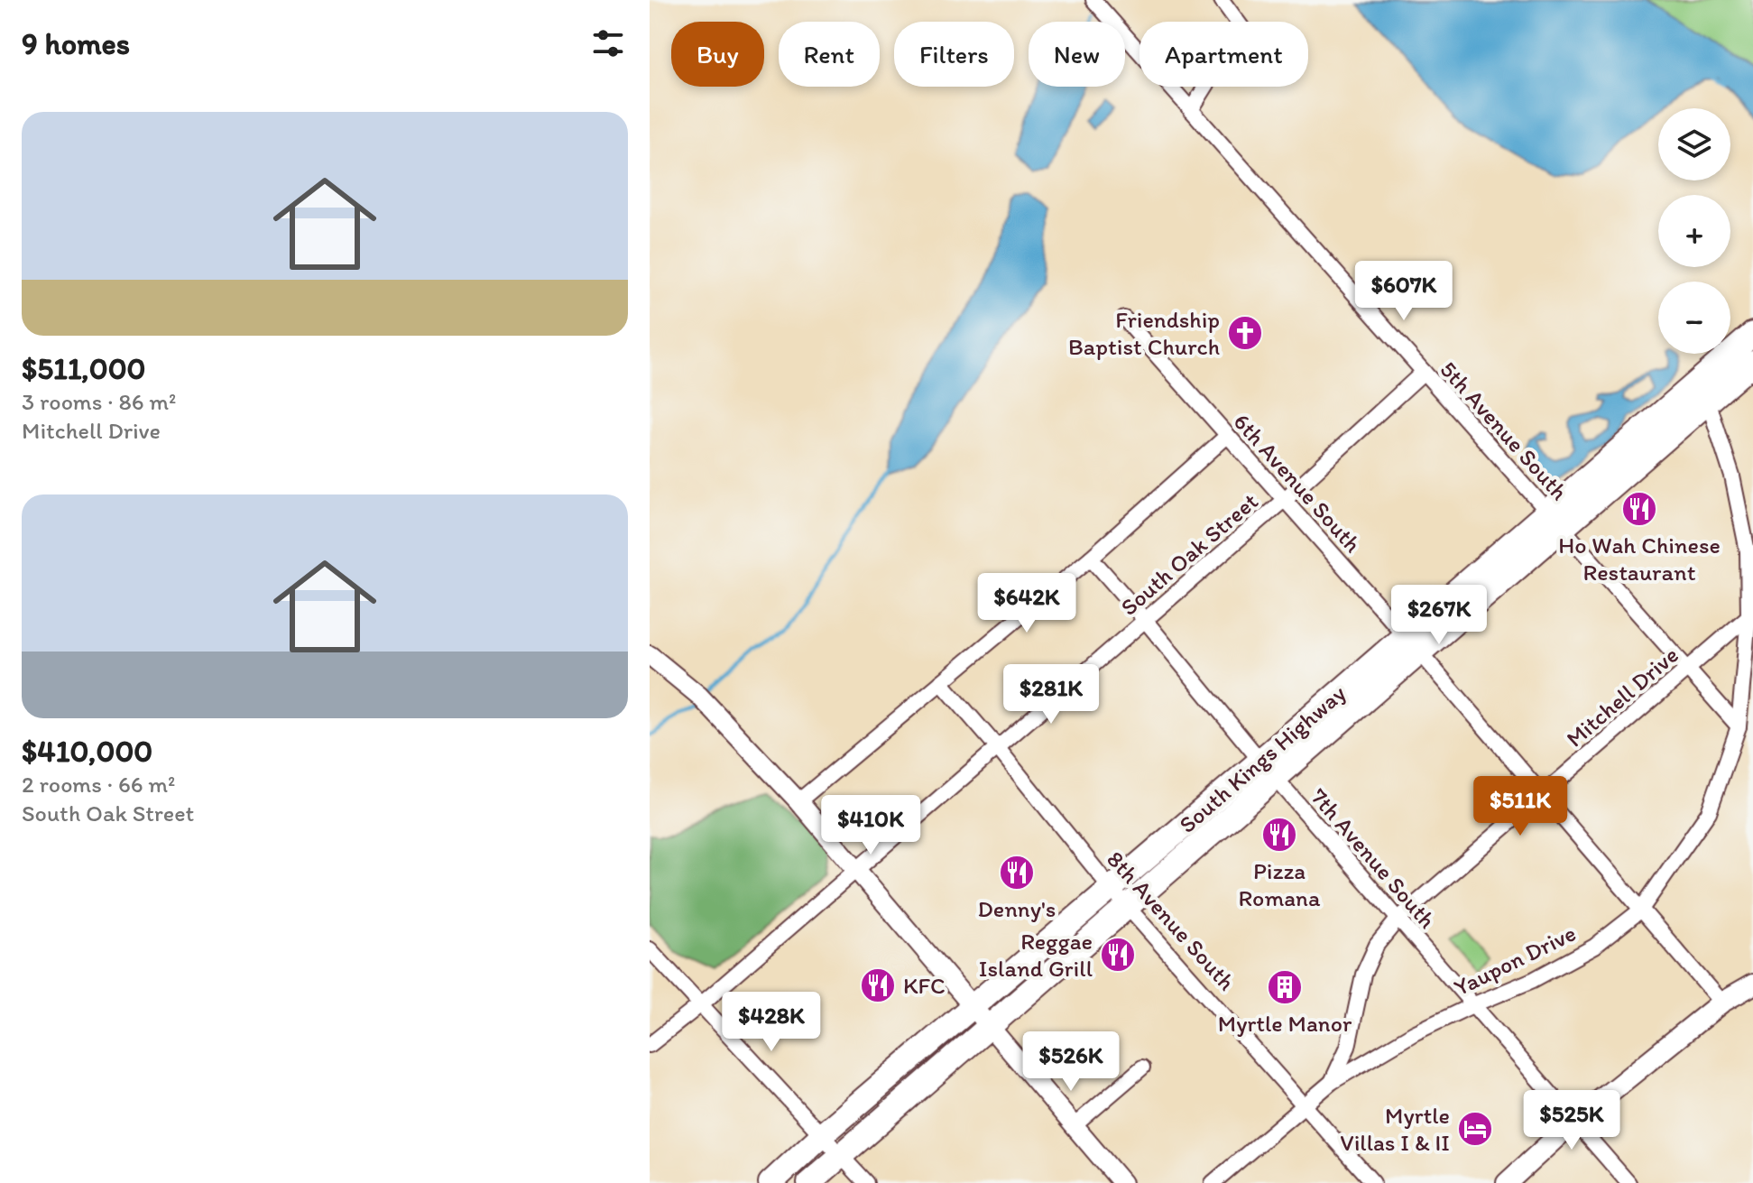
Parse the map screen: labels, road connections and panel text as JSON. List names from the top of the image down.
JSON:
{
  "streets": {
    "main road": ["South Kings Highway"],
    "street": [
      "5th Avenue South",
      "6th Avenue South",
      "South Oak Street",
      "Mitchell Drive",
      "7th Avenue South",
      "8th Avenue South",
      "Yaupon Drive"
    ]
  },
  "crossings": [
    ["5th Avenue South", "South Oak Street"],
    ["5th Avenue South", "Mitchell Drive"],
    ["5th Avenue South", "South Kings Highway"],
    ["5th Avenue South", "Yaupon Drive"],
    ["6th Avenue South", "South Oak Street"],
    ["6th Avenue South", "Mitchell Drive"],
    ["6th Avenue South", "South Kings Highway"],
    ["6th Avenue South", "Yaupon Drive"],
    ["South Oak Street", "7th Avenue South"],
    ["South Oak Street", "8th Avenue South"],
    ["Mitchell Drive", "7th Avenue South"],
    ["Mitchell Drive", "Yaupon Drive"],
    ["South Kings Highway", "7th Avenue South"],
    ["South Kings Highway", "8th Avenue South"],
    ["South Kings Highway", "Yaupon Drive"],
    ["7th Avenue South", "Yaupon Drive"],
    ["8th Avenue South", "Yaupon Drive"]
  ],
  "places": {
    "church": ["Friendship Baptist Church"],
    "restaurant": [
      "Ho Wah Chinese Restaurant",
      "Pizza Romana",
      "Denny's",
      "Reggae Island Grill",
      "KFC"
    ],
    "building": ["Myrtle Manor"],
    "hotel": ["Myrtle Villas I & II"]
  },
  "page": {
    "heading": "9 homes",
    "chip": [
      "Buy",
      "Rent",
      "Filters",
      "New",
      "Apartment"
    ],
    "list": [
      {
        "name": "$511,000",
        "note": "3 rooms · 86 m² · Mitchell Drive"
      },
      {
        "name": "$410,000",
        "note": "2 rooms · 66 m² · South Oak Street"
      }
    ],
    "map_buttons": ["+", "−"],
    "price": [
      "$607K",
      "$642K",
      "$267K",
      "$281K",
      "$511K",
      "$410K",
      "$428K",
      "$526K",
      "$525K"
    ]
  }
}
